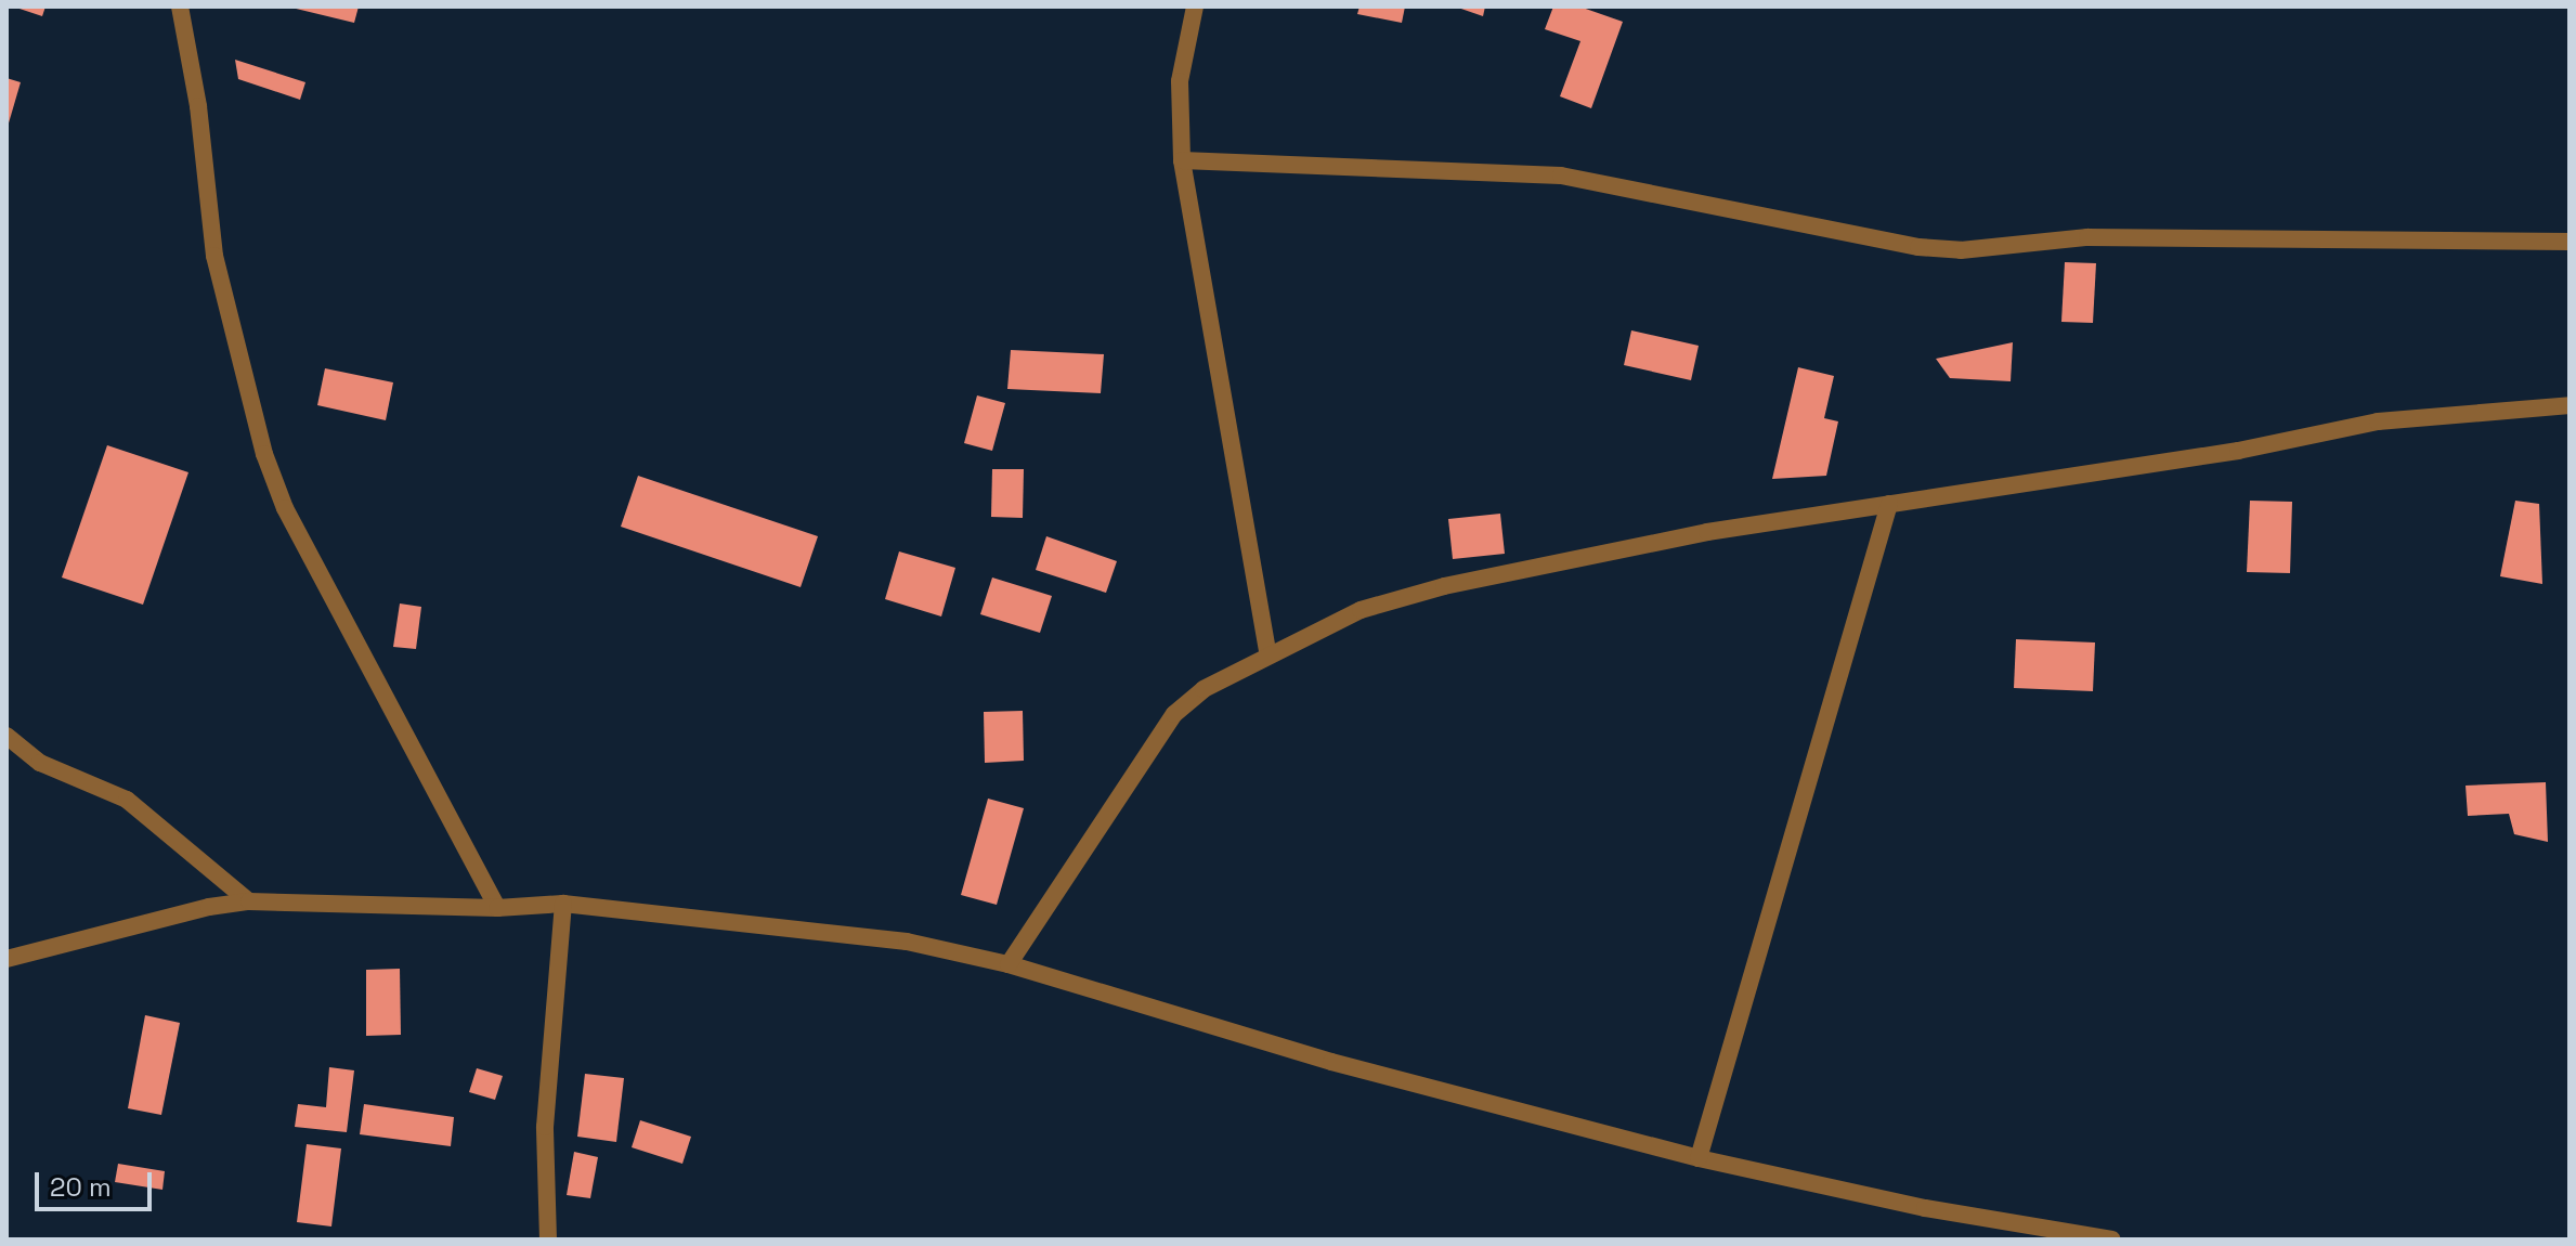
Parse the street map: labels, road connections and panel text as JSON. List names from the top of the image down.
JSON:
{
  "scale_bar": "20 m"
}
